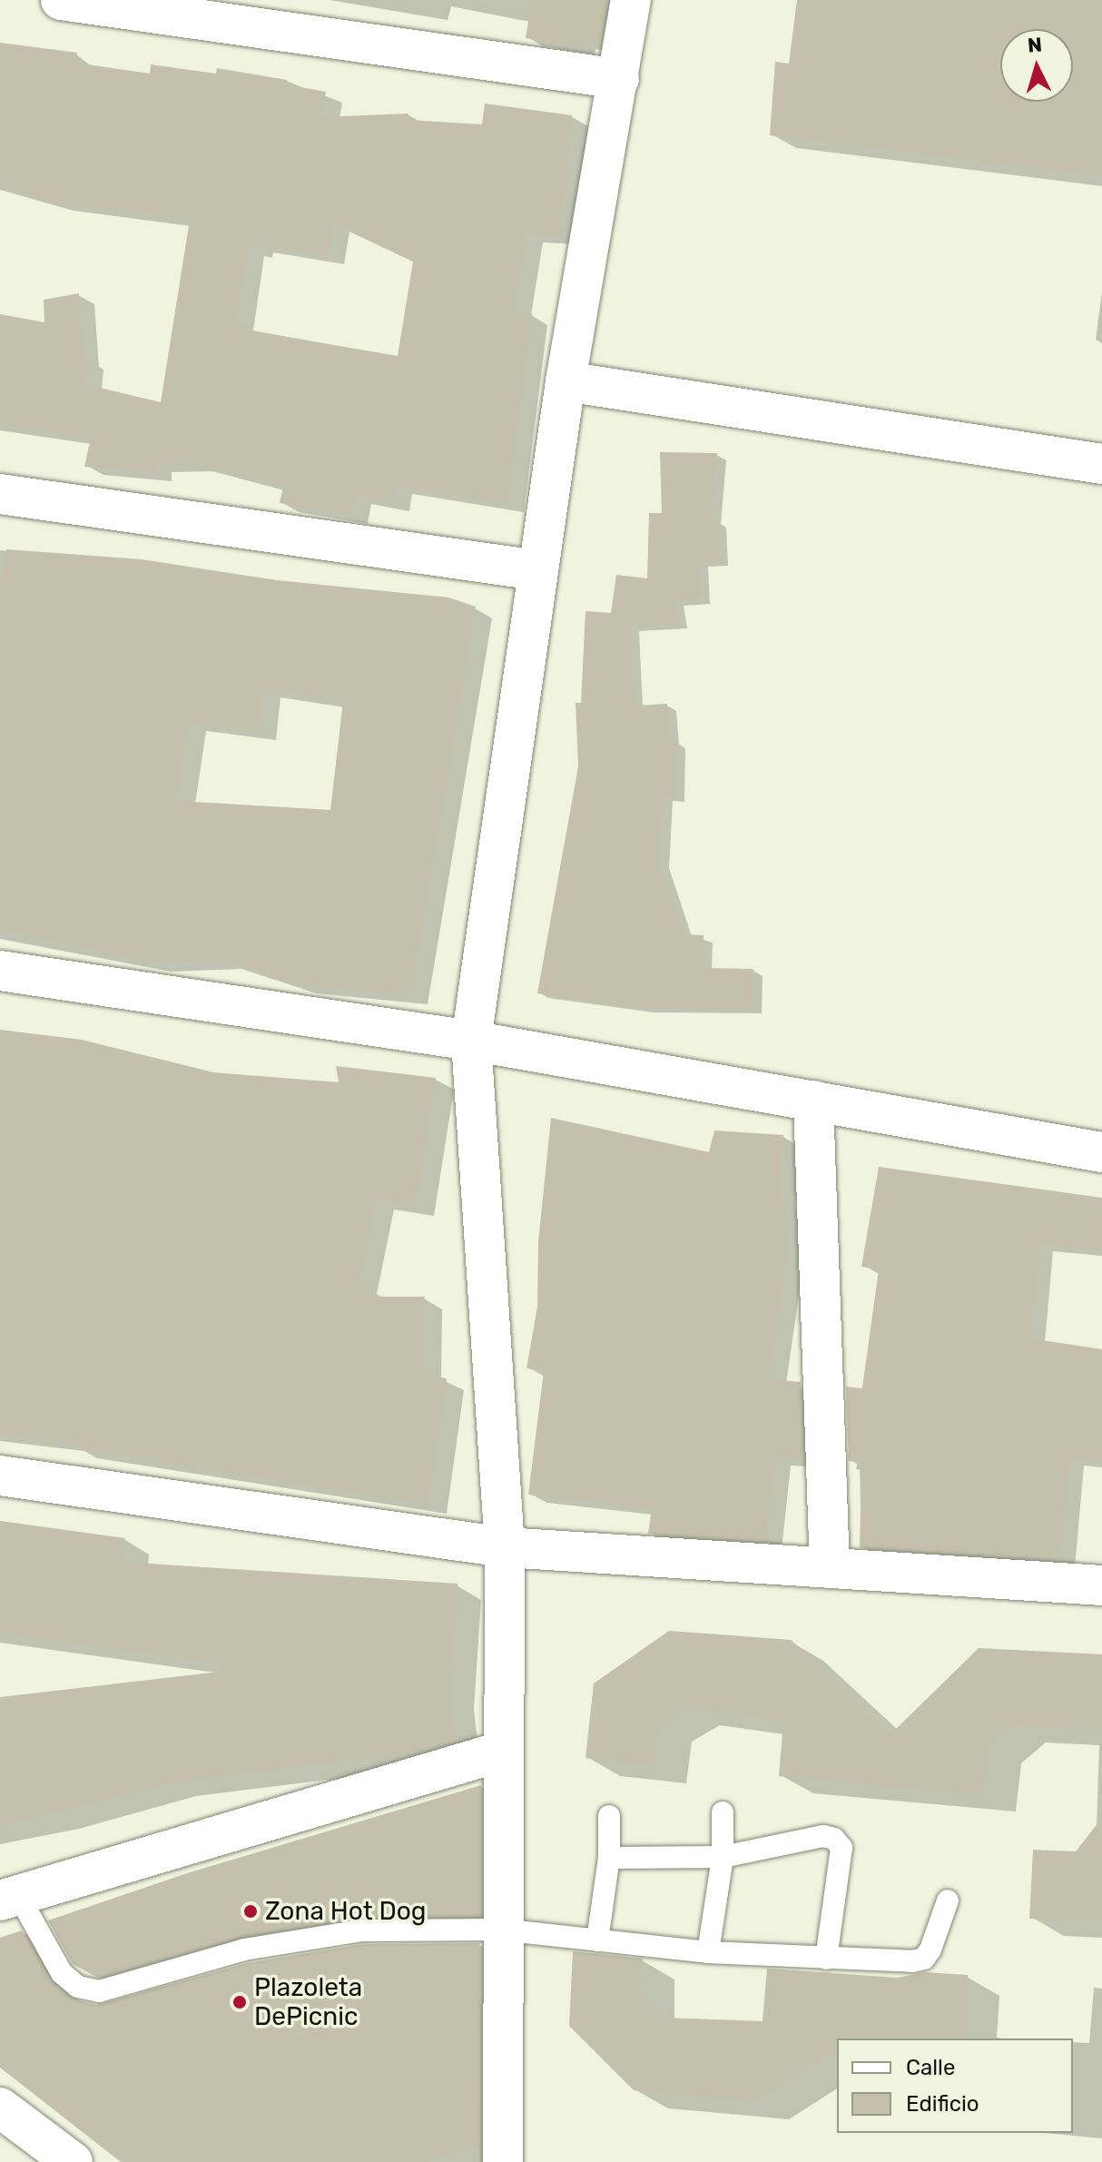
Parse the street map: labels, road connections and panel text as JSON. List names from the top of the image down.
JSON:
{
  "places": ["Zona Hot Dog", "Plazoleta DePicnic"],
  "legend": ["Calle", "Edificio"],
  "north": "top"
}
